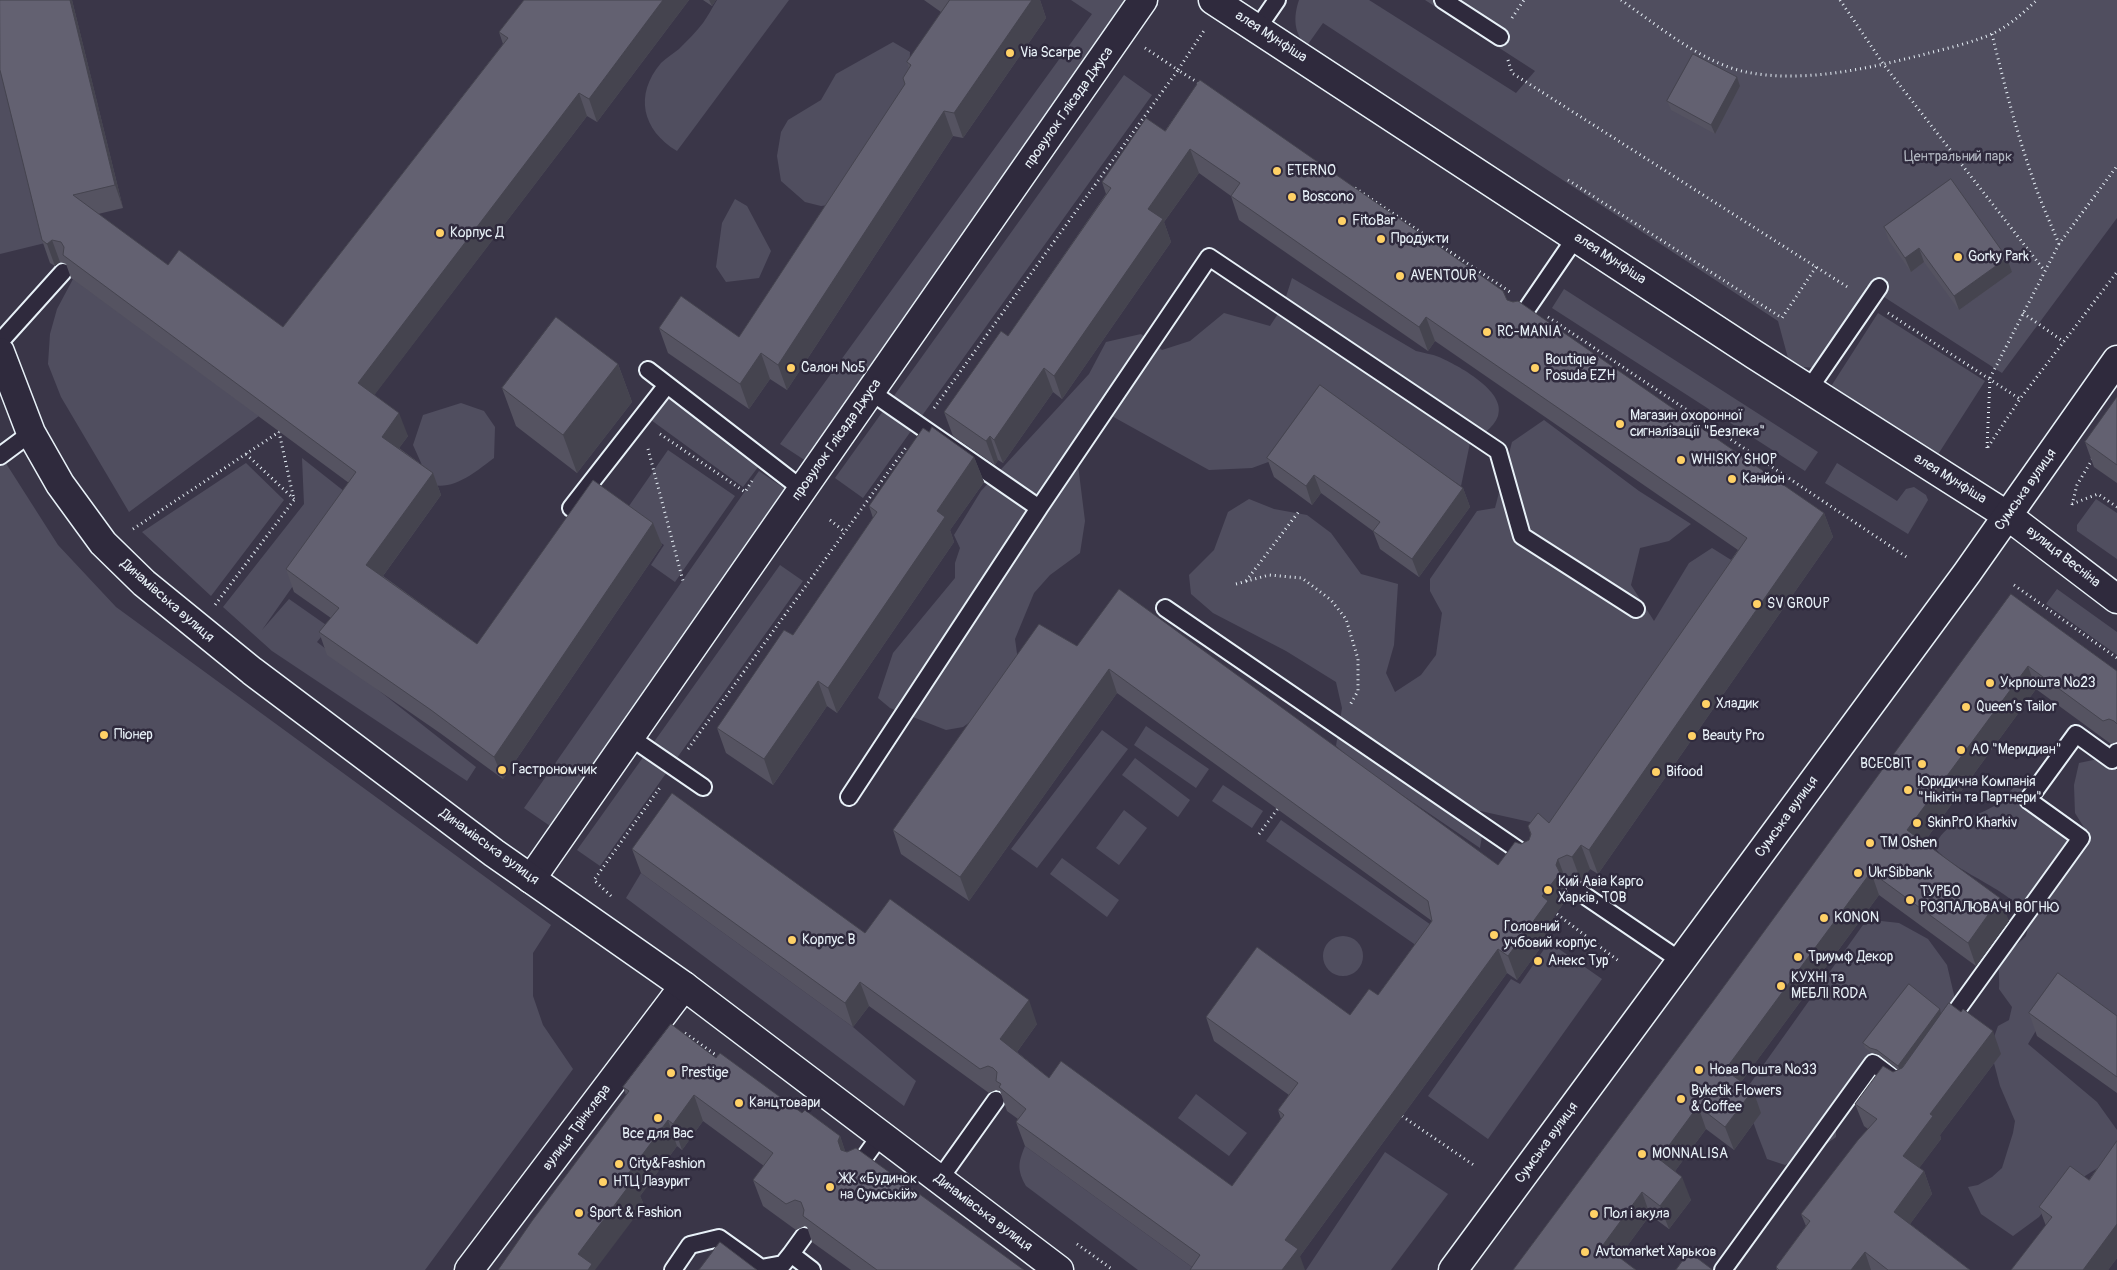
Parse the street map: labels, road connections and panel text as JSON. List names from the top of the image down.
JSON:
{
  "streets": {
    "street": [
      "алея Мунфіша",
      "провулок Глісада Джуса",
      "Сумська вулиця",
      "вулиця Весніна",
      "Динамівська вулиця",
      "вулиця Трінклера"
    ]
  },
  "crossings": [
    ["алея Мунфіша", "Сумська вулиця"],
    ["алея Мунфіша", "вулиця Весніна"],
    ["провулок Глісада Джуса", "Динамівська вулиця"],
    ["Сумська вулиця", "вулиця Весніна"],
    ["Динамівська вулиця", "вулиця Трінклера"]
  ],
  "parks": ["Центральний парк"],
  "places": [
    "Via Scarpe",
    "ETERNO",
    "Boscono",
    "FitoBar",
    "Корпус Д",
    "Продукти",
    "Gorky Park",
    "AVENTOUR",
    "RC-MANIA",
    "Салон №5",
    "Boutique Posuda EZH",
    "Магазин охоронної сигналізації \"Безпека\"",
    "WHISKY SHOP",
    "Канйон",
    "SV GROUP",
    "Укрпошта №23",
    "Хладик",
    "Queen’s Tailor",
    "Піонер",
    "Beauty Pro",
    "АО \"Меридиан\"",
    "ВСЕСВIТ",
    "Гастрономчик",
    "Bifood",
    "Юридична Компанія \"Нікітін та Партнери\"",
    "SkinPrO Kharkiv",
    "TM Oshen",
    "UkrSibbank",
    "Кий Авіа Карго Харків, ТОВ",
    "ТУРБО РОЗПАЛЮВАЧІ ВОГНЮ",
    "KONON",
    "Головний учбовий корпус",
    "Корпус В",
    "Триумф Декор",
    "Анекс Тур",
    "КУХНІ та МЕБЛІ RODA",
    "Нова Пошта №33",
    "Prestige",
    "Byketik Flowers & Coffeе",
    "Канцтовари",
    "Все для Вас",
    "MONNALISA",
    "City&Fashion",
    "НТЦ Лазурит",
    "ЖК «Будинок на Сумській»",
    "Sport & Fashion",
    "Пол і акула",
    "Avtomarket Харьков"
  ]
}
